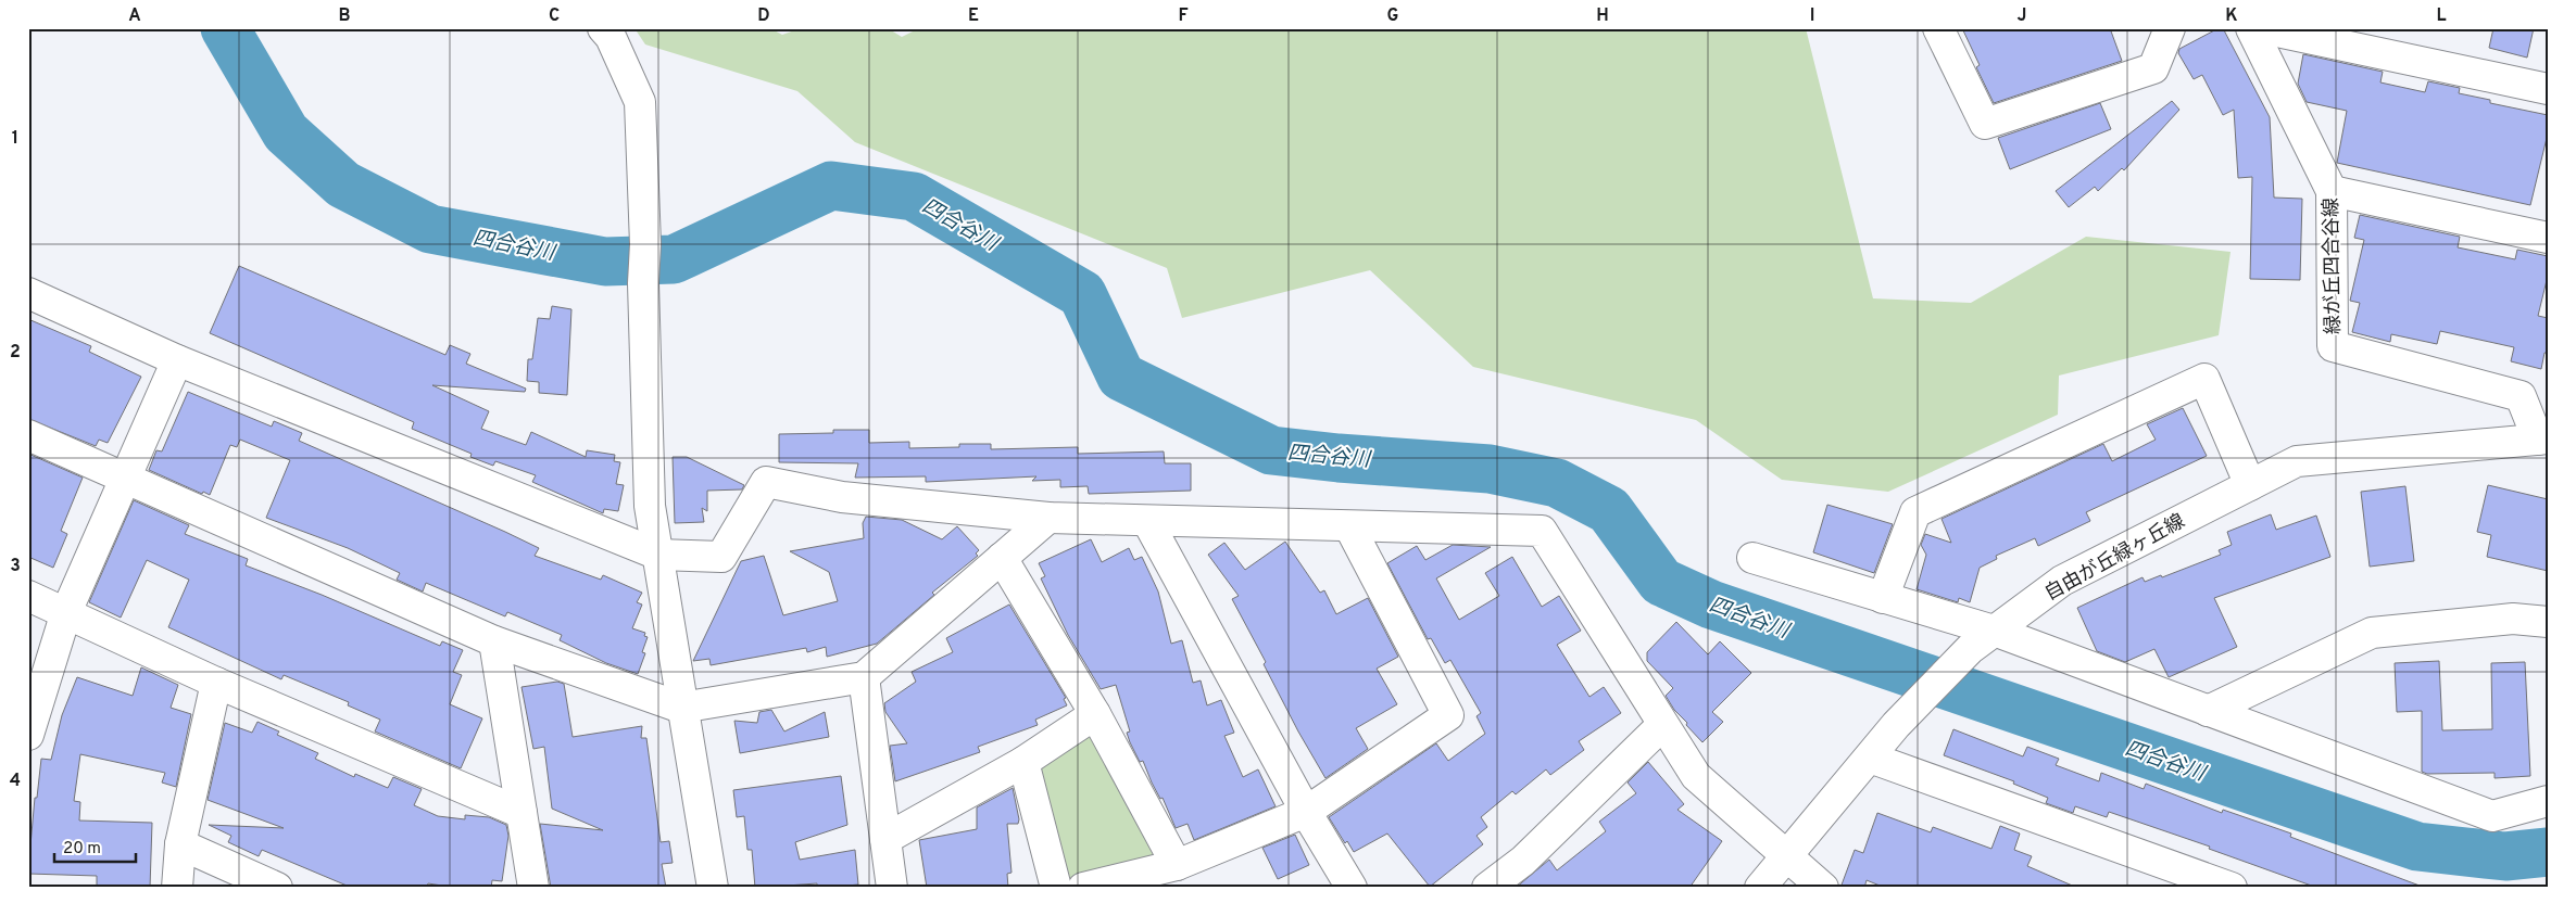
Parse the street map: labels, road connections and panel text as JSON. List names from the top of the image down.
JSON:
{
  "streets": {
    "street": ["緑が丘四合谷線", "自由が丘緑ヶ丘線"]
  },
  "crossings": [
    ["緑が丘四合谷線", "自由が丘緑ヶ丘線"]
  ],
  "water": ["四合谷川"],
  "scale_bar": "20 m",
  "grid": {
    "columns": [
      "A",
      "B",
      "C",
      "D",
      "E",
      "F",
      "G",
      "H",
      "I",
      "J",
      "K",
      "L"
    ],
    "rows": [
      "1",
      "2",
      "3",
      "4"
    ]
  }
}
